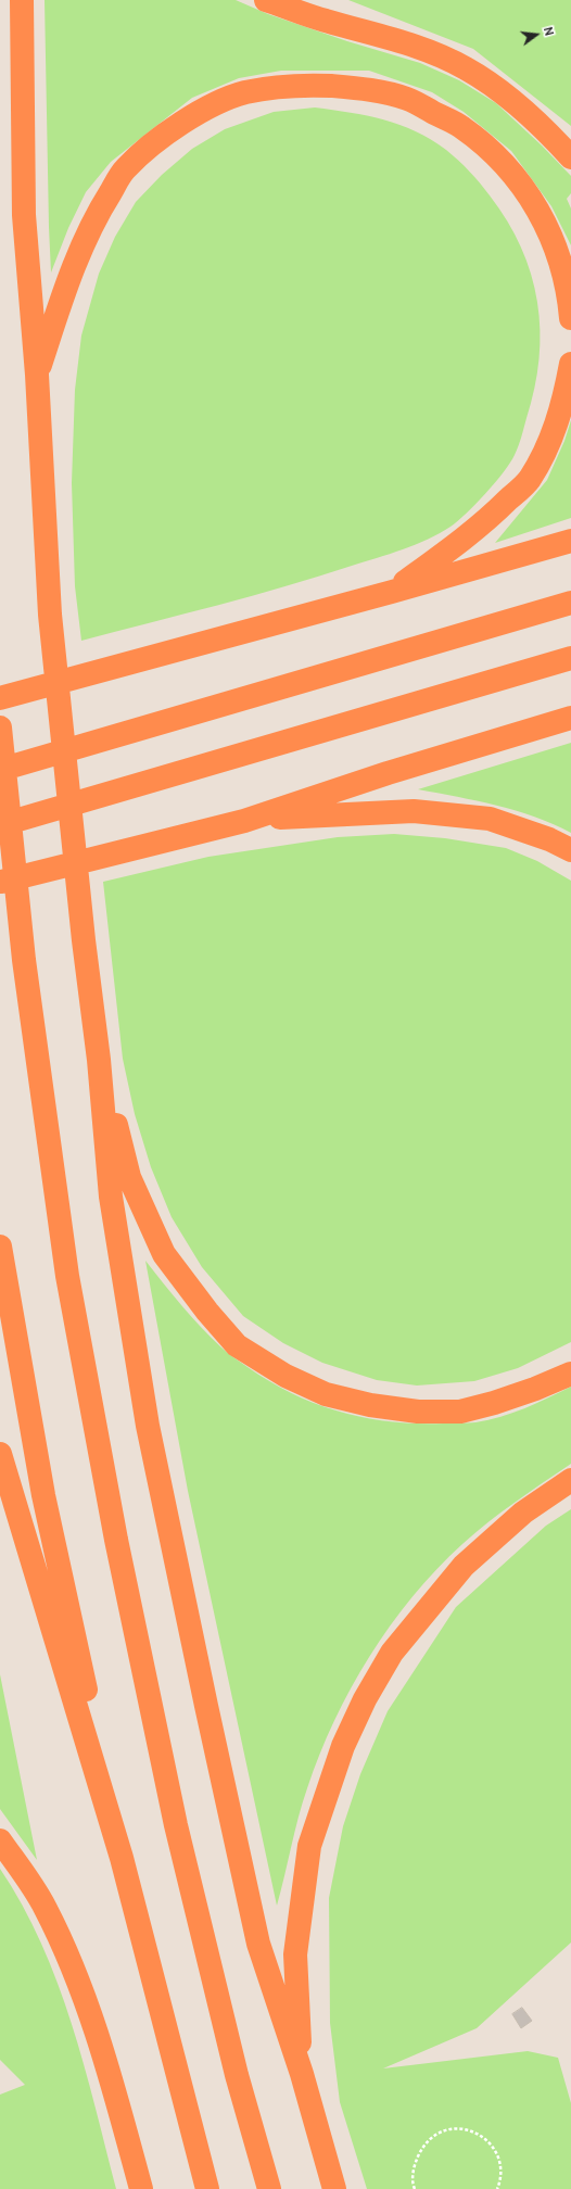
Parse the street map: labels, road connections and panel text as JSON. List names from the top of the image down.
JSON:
{
  "north": "right"
}
